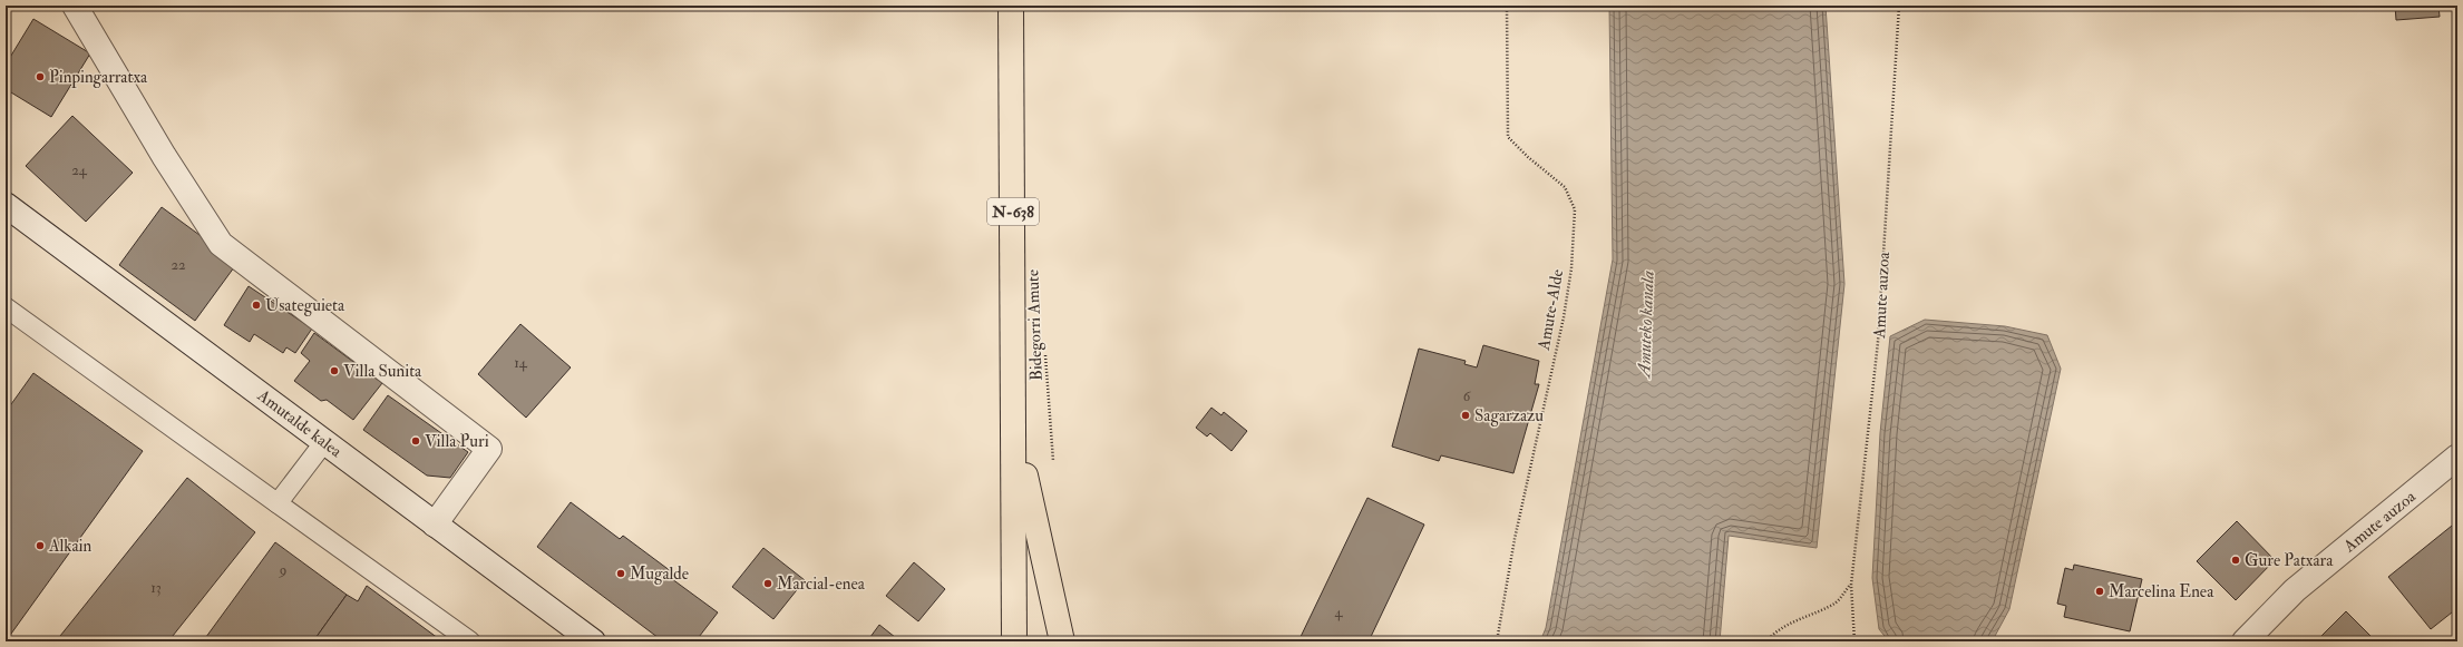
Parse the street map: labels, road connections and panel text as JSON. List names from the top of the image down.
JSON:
{
  "streets": {
    "main road": ["N-638"],
    "street": ["Amute auzoa", "Amutalde kalea"],
    "path": ["Amute-Alde", "Bidegorri Amute"]
  },
  "water": ["Amuteko kanala"],
  "places": [
    "Pinpingarratxa",
    "Usateguieta",
    "Villa Sunita",
    "Sagarzazu",
    "Villa Puri",
    "Alkain",
    "Gure Patxara",
    "Mugalde",
    "Marcial-enea",
    "Marcelina Enea"
  ],
  "house_numbers": [
    "24",
    "22",
    "14",
    "6",
    "9",
    "13",
    "4"
  ]
}
